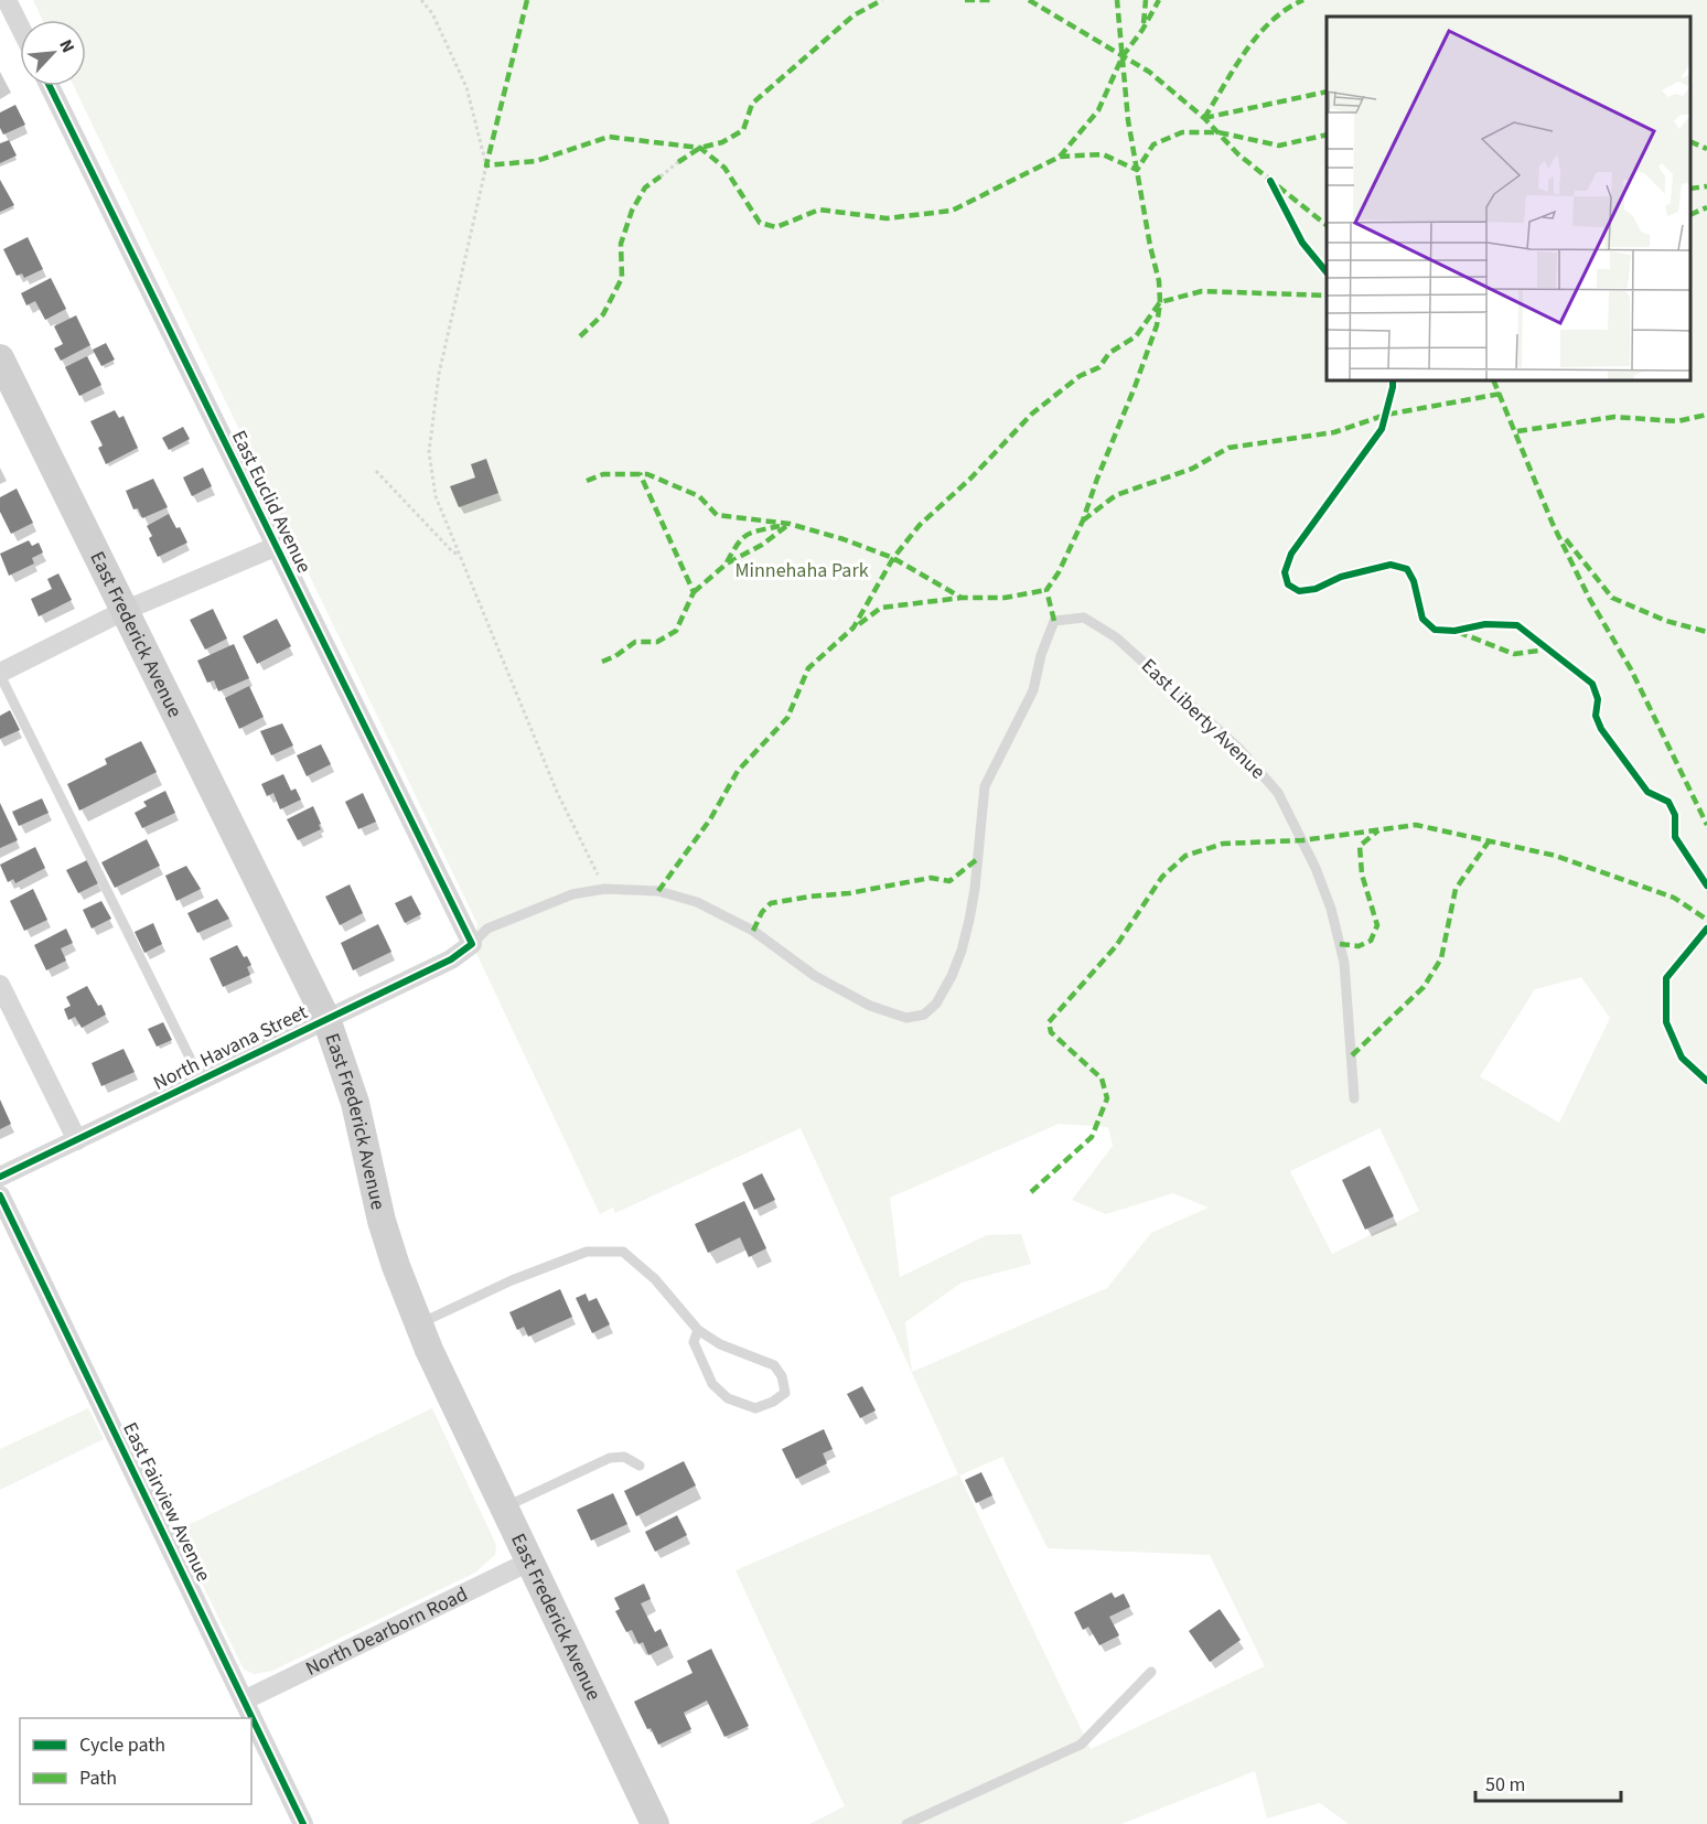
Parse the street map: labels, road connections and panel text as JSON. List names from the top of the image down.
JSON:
{
  "streets": {
    "main road": ["East Frederick Avenue"],
    "street": [
      "East Euclid Avenue",
      "North Havana Street",
      "East Fairview Avenue",
      "North Dearborn Road"
    ],
    "lane": ["East Liberty Avenue"]
  },
  "crossings": [
    ["East Euclid Avenue", "North Havana Street"],
    ["East Frederick Avenue", "North Havana Street"],
    ["East Frederick Avenue", "North Dearborn Road"],
    ["East Liberty Avenue", "North Havana Street"],
    ["East Fairview Avenue", "North Dearborn Road"]
  ],
  "parks": ["Minnehaha Park"],
  "legend": ["Cycle path", "Path"],
  "scale_bar": "50 m",
  "north": "top right"
}
